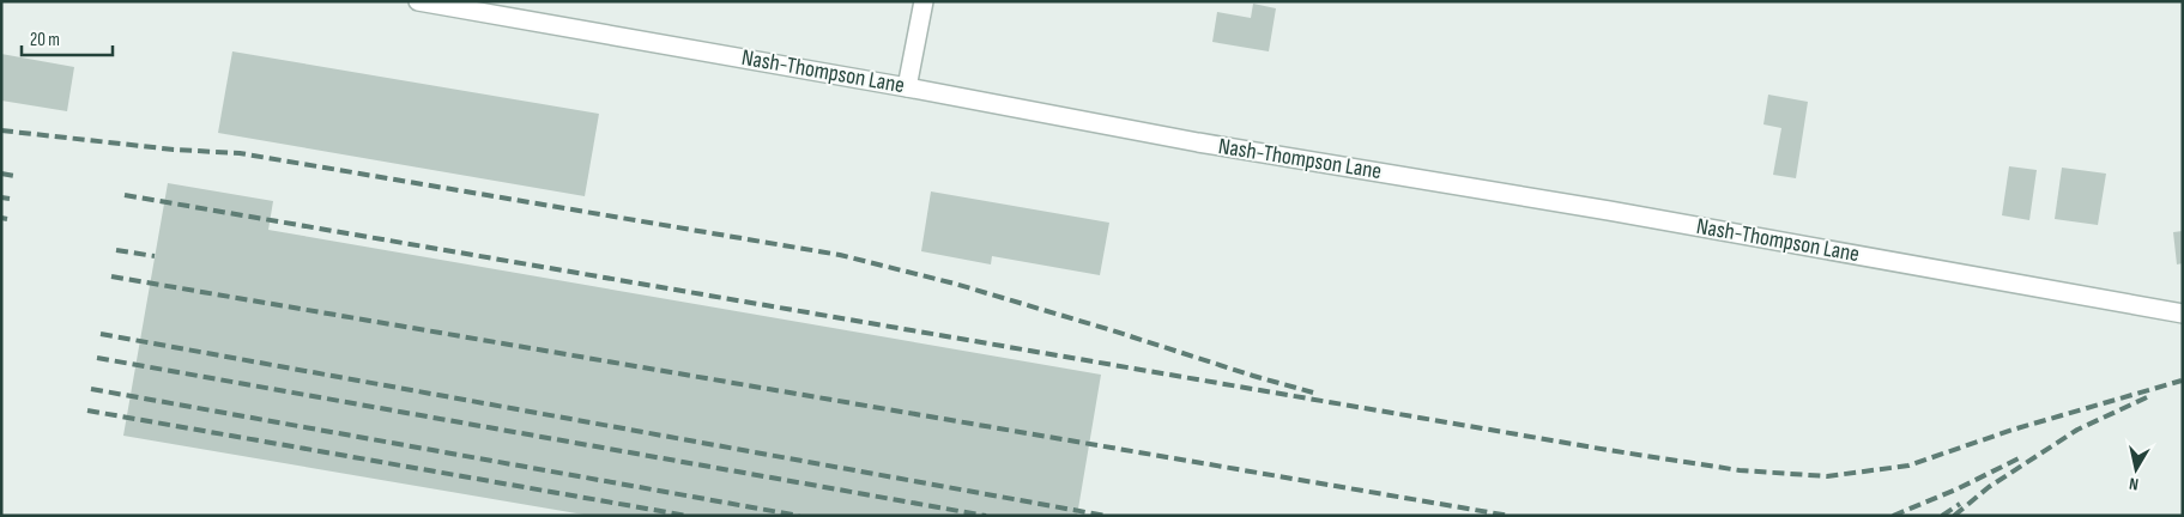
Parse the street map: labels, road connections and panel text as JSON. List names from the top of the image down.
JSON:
{
  "streets": {
    "street": ["Nash-Thompson Lane"]
  },
  "scale_bar": "20 m",
  "north": "bottom"
}
